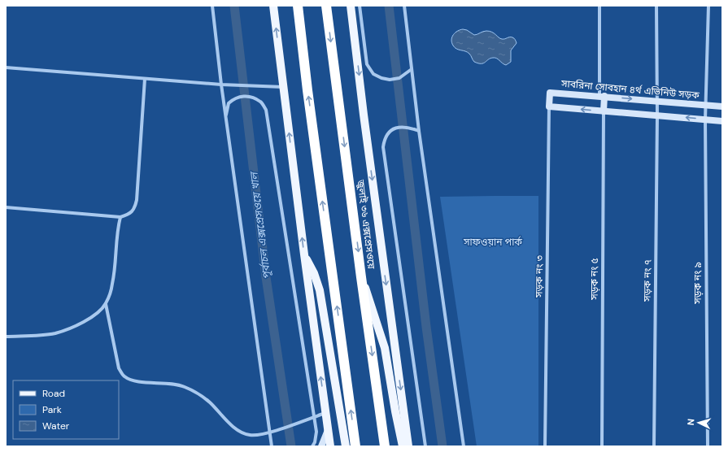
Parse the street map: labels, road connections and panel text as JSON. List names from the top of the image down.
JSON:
{
  "streets": {
    "highway": ["জুলাই ৩৬ এক্সপ্রেসওয়ে"],
    "street": [
      "সাবরিনা সোবহান ৪র্থ এভিনিউ সড়ক",
      "সড়ক নং ৩",
      "সড়ক নং ৫",
      "সড়ক নং ৭",
      "সড়ক নং ৯"
    ]
  },
  "crossings": [
    ["সাবরিনা সোবহান ৪র্থ এভিনিউ সড়ক", "সড়ক নং ৩"],
    ["সাবরিনা সোবহান ৪র্থ এভিনিউ সড়ক", "সড়ক নং ৭"],
    ["সাবরিনা সোবহান ৪র্থ এভিনিউ সড়ক", "সড়ক নং ৯"]
  ],
  "water": ["পূর্বাচল এক্সপ্রেসওয়ে খাল"],
  "parks": ["সাফওয়ান পার্ক"],
  "legend": ["Road", "Park", "Water"],
  "north": "left"
}
